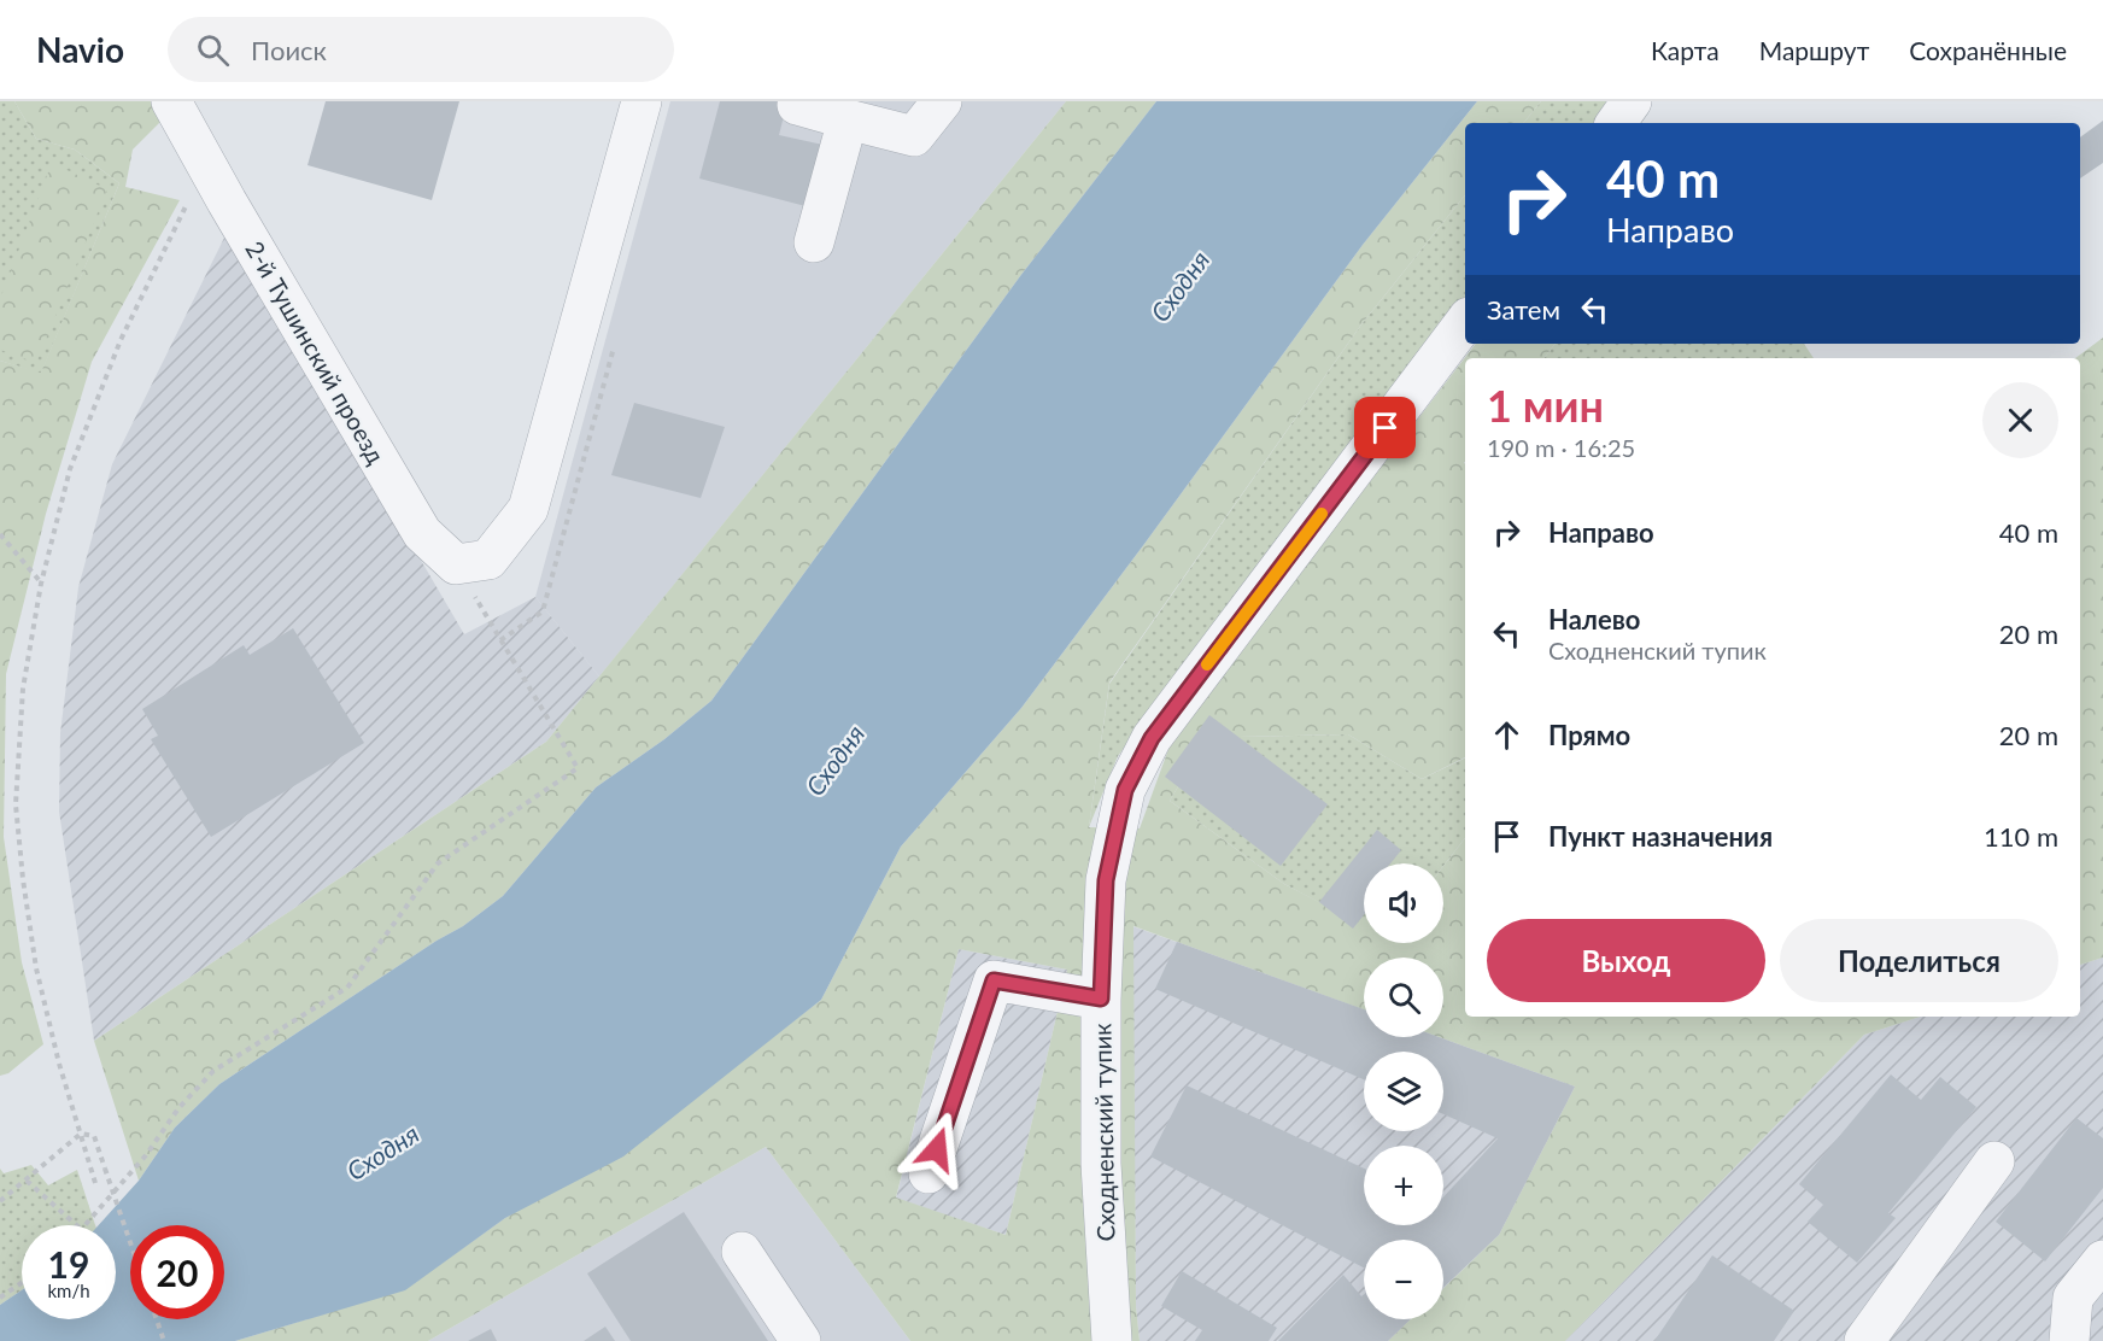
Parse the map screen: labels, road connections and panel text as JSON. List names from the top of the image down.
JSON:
{
  "streets": {
    "street": ["2-й Тушинский проезд", "Сходненский тупик"]
  },
  "water": ["Сходня"],
  "page": {
    "header": "Navio",
    "search": "Поиск",
    "nav": ["Карта", "Маршрут", "Сохранённые"],
    "turn": ["40 m", "Направо"],
    "then": "Затем",
    "heading": ["1 мин", "190 m · 16:25"],
    "list": [
      {
        "name": "Направо",
        "value": "40 m"
      },
      {
        "name": "Налево",
        "note": "Сходненский тупик",
        "value": "20 m"
      },
      {
        "name": "Прямо",
        "value": "20 m"
      },
      {
        "name": "Пункт назначения",
        "value": "110 m"
      }
    ],
    "map_buttons": ["+", "−"],
    "buttons": ["Выход", "Поделиться"],
    "speed": "19 km/h",
    "limit": "20"
  }
}
